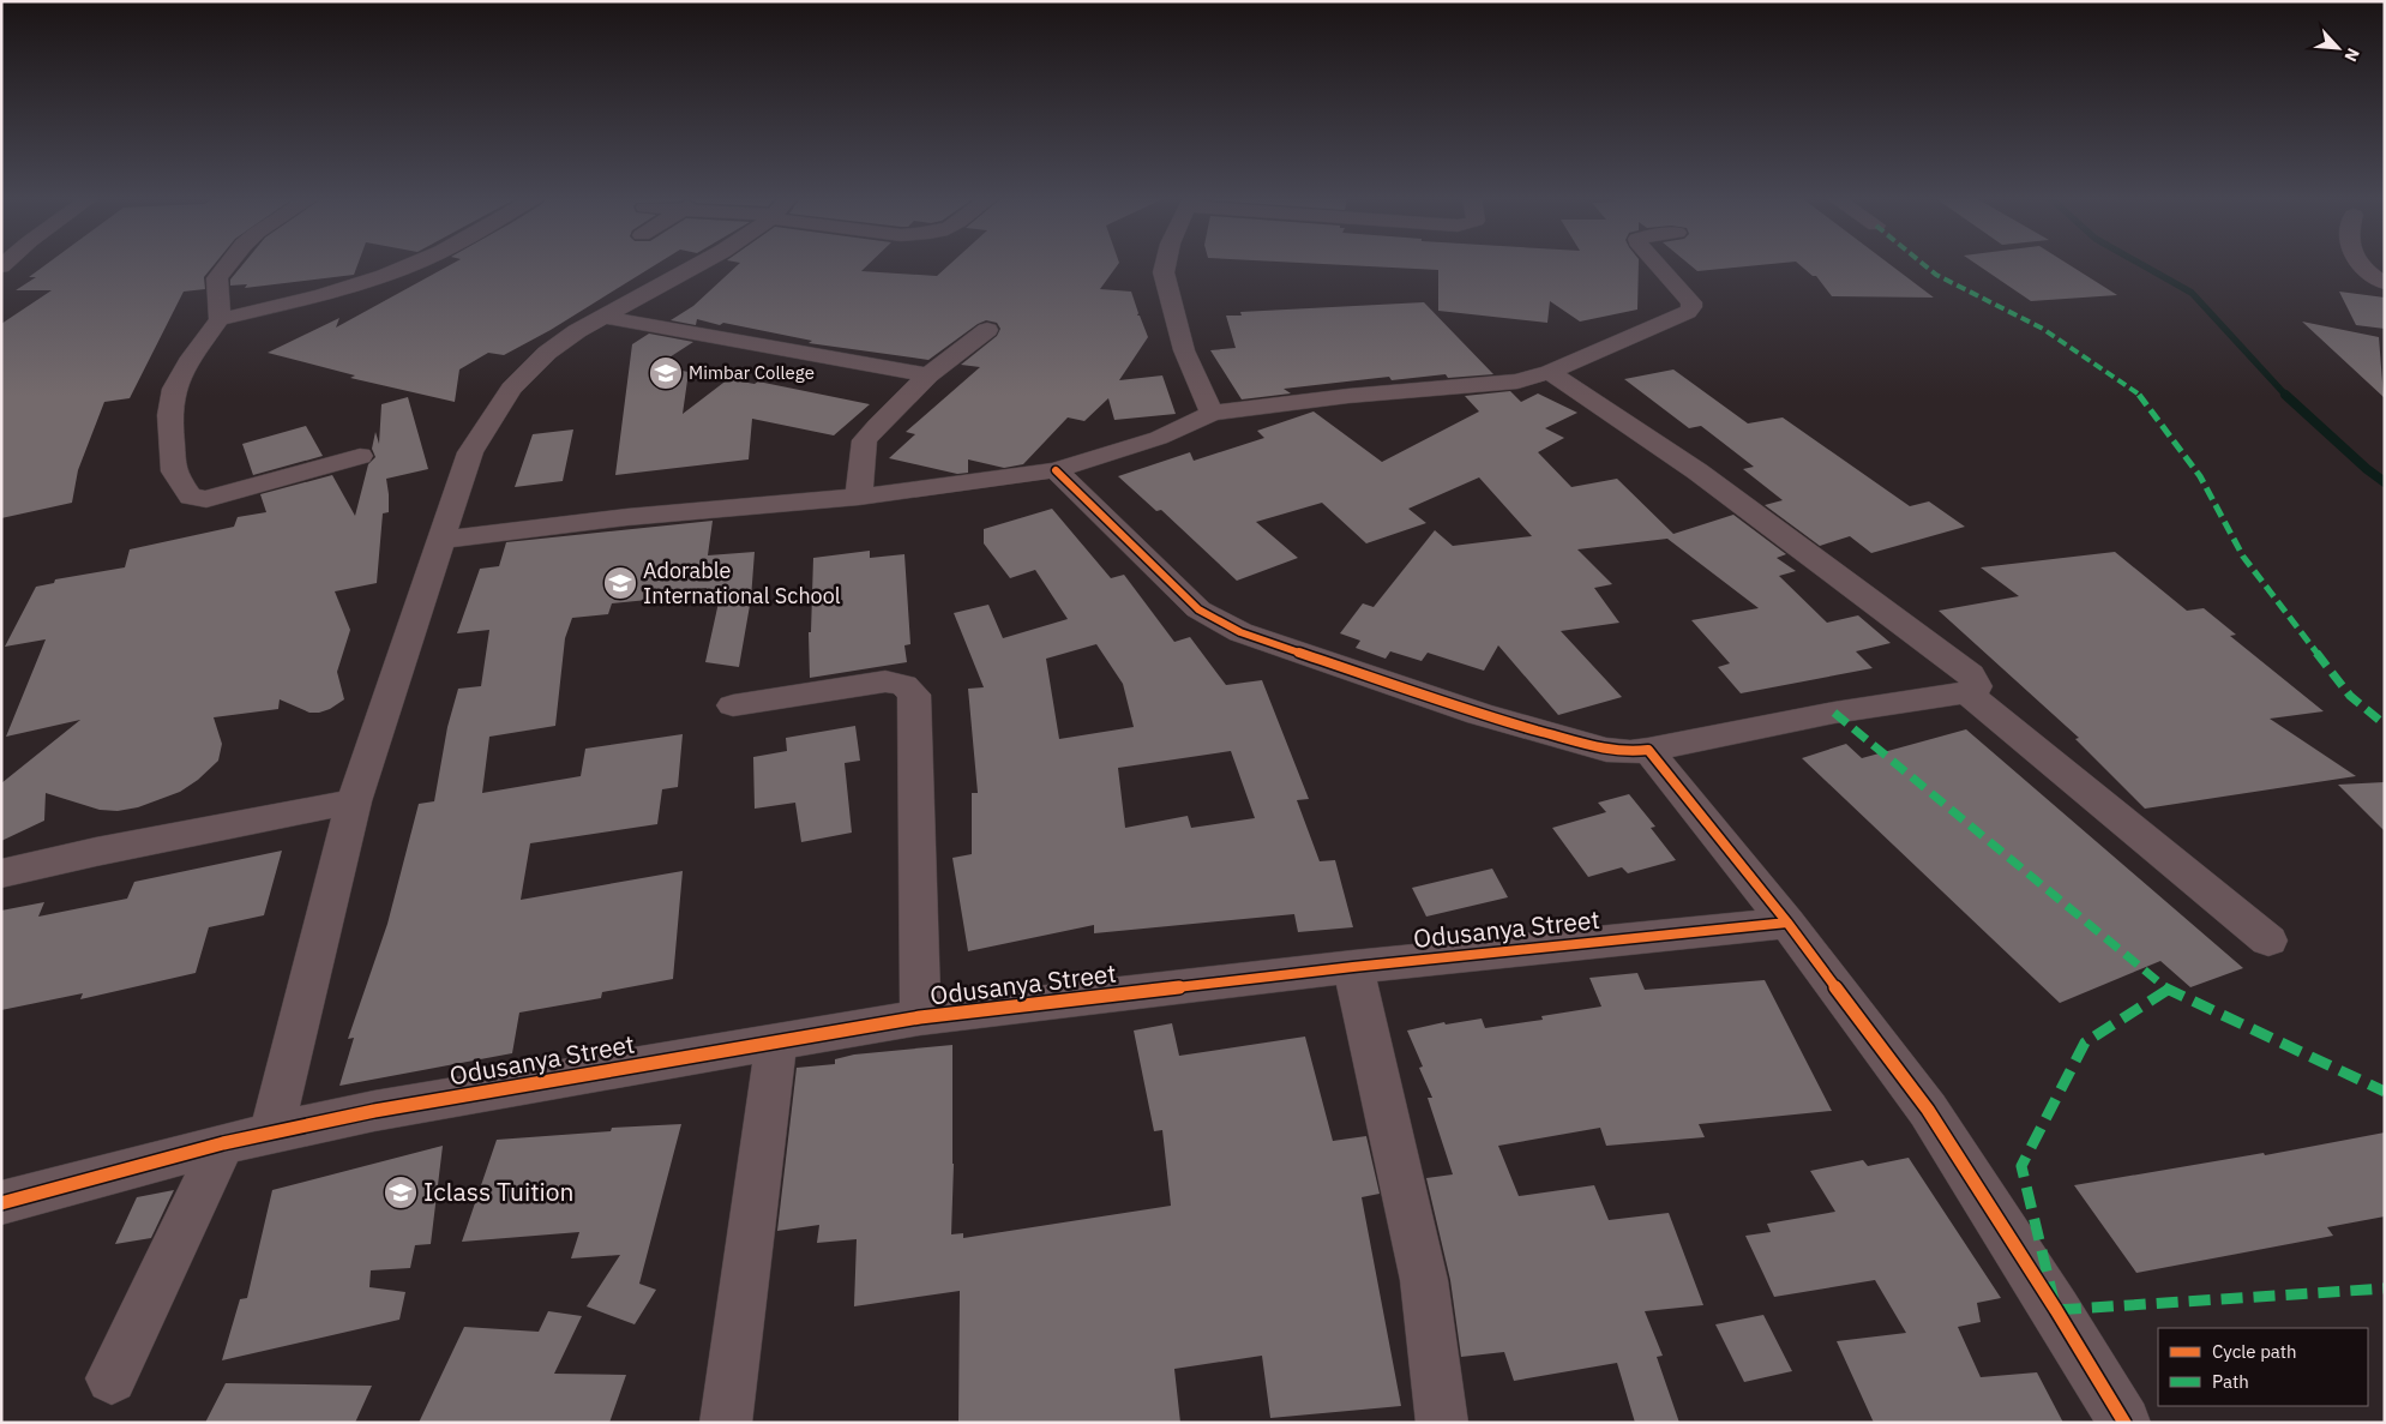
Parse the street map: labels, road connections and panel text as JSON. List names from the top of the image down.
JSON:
{
  "streets": {
    "street": ["Odusanya Street"]
  },
  "places": {
    "school or university": ["Mimbar College", "Adorable International School", "Iclass Tuition"]
  },
  "legend": ["Cycle path", "Path"],
  "north": "bottom right"
}
